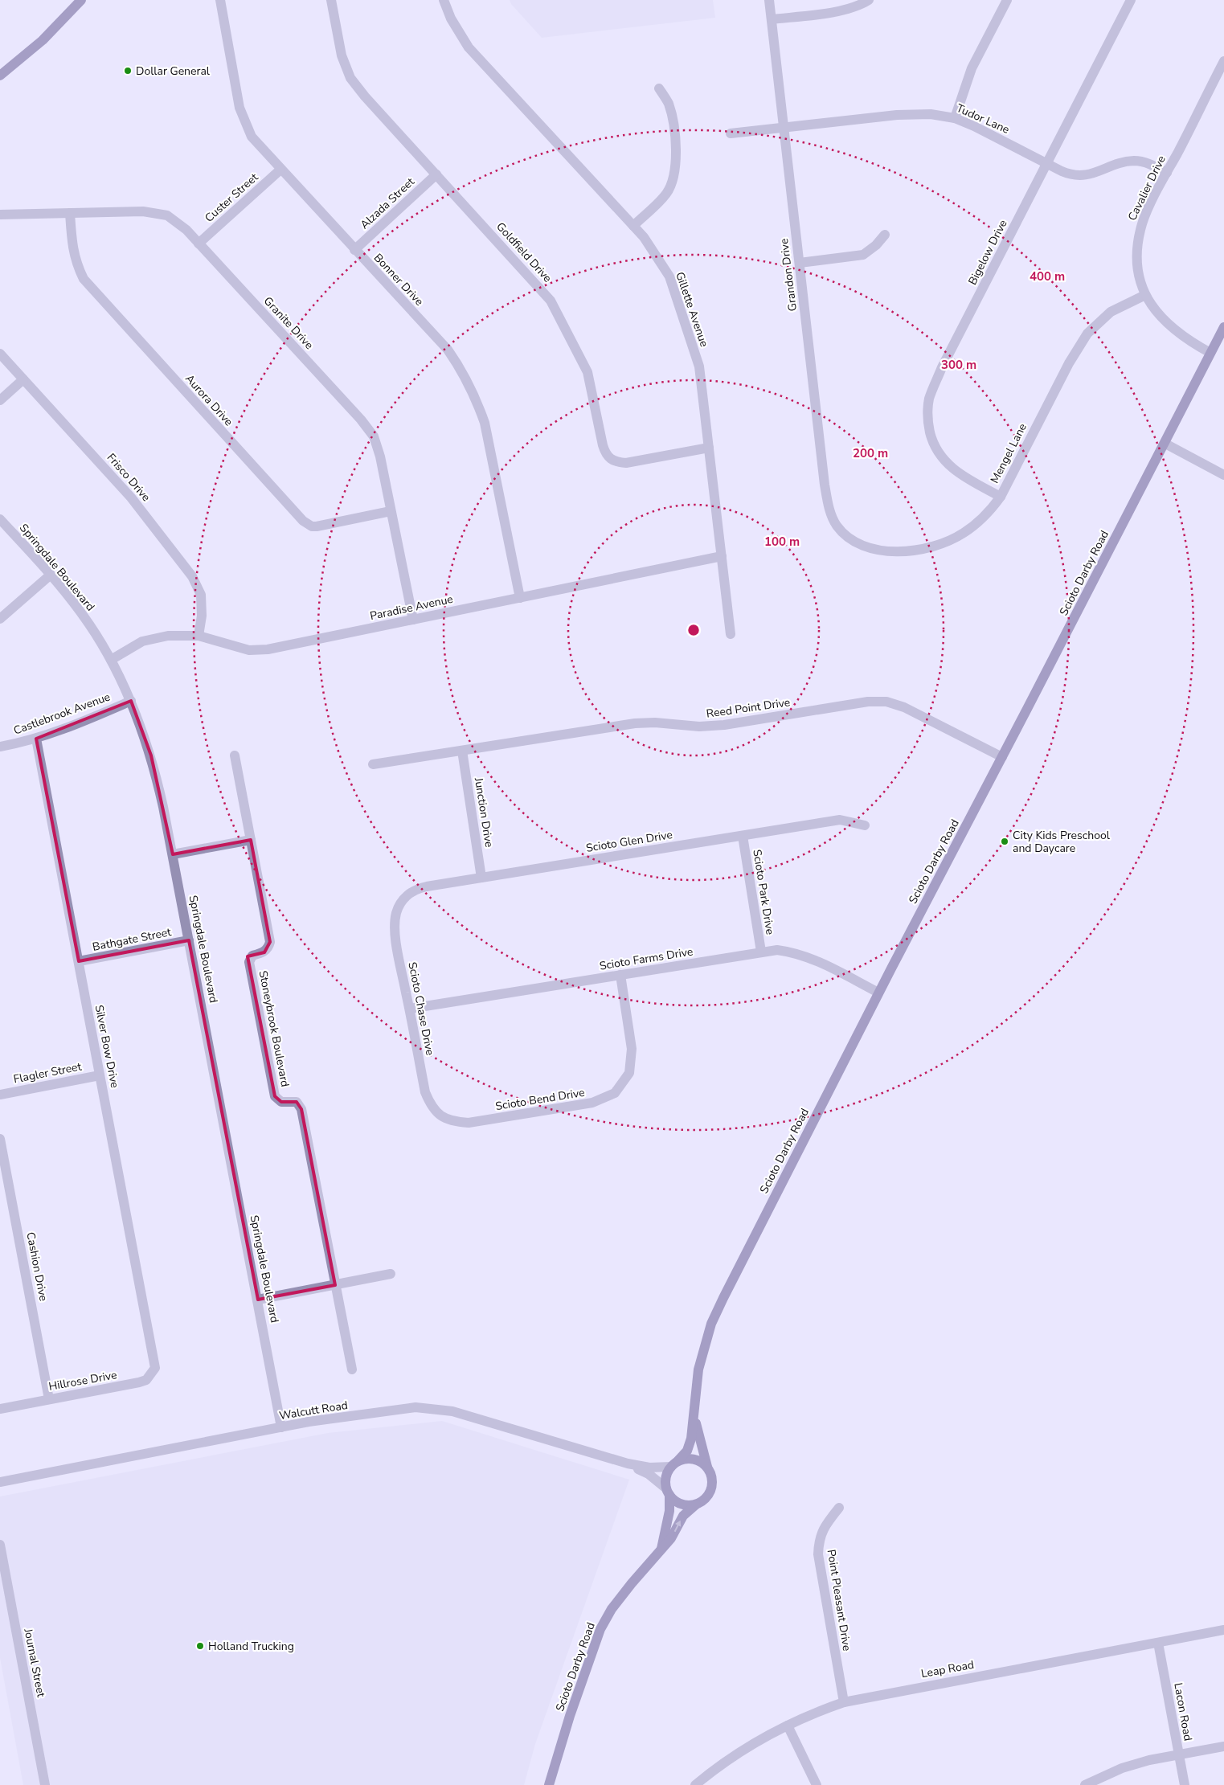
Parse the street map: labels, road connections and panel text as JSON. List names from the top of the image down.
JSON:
{
  "streets": {
    "main road": ["Scioto Darby Road"],
    "street": [
      "Tudor Lane",
      "Cavalier Drive",
      "Custer Street",
      "Alzada Street",
      "Goldfield Drive",
      "Bigelow Drive",
      "Grandon Drive",
      "Bonner Drive",
      "Gillette Avenue",
      "Granite Drive",
      "Aurora Drive",
      "Mengel Lane",
      "Frisco Drive",
      "Springdale Boulevard",
      "Paradise Avenue",
      "Reed Point Drive",
      "Castlebrook Avenue",
      "Junction Drive",
      "Scioto Glen Drive",
      "Scioto Park Drive",
      "Bathgate Street",
      "Scioto Farms Drive",
      "Scioto Chase Drive",
      "Stoneybrook Boulevard",
      "Silver Bow Drive",
      "Flagler Street",
      "Scioto Bend Drive",
      "Cashion Drive",
      "Hillrose Drive",
      "Walcutt Road",
      "Point Pleasant Drive",
      "Journal Street",
      "Leap Road",
      "Lacon Road"
    ]
  },
  "crossings": [
    ["Tudor Lane", "Cavalier Drive"],
    ["Tudor Lane", "Bigelow Drive"],
    ["Tudor Lane", "Grandon Drive"],
    ["Cavalier Drive", "Mengel Lane"],
    ["Cavalier Drive", "Scioto Darby Road"],
    ["Custer Street", "Bonner Drive"],
    ["Custer Street", "Granite Drive"],
    ["Alzada Street", "Goldfield Drive"],
    ["Alzada Street", "Bonner Drive"],
    ["Goldfield Drive", "Gillette Avenue"],
    ["Bigelow Drive", "Mengel Lane"],
    ["Grandon Drive", "Mengel Lane"],
    ["Bonner Drive", "Paradise Avenue"],
    ["Gillette Avenue", "Paradise Avenue"],
    ["Granite Drive", "Aurora Drive"],
    ["Granite Drive", "Paradise Avenue"],
    ["Frisco Drive", "Paradise Avenue"],
    ["Springdale Boulevard", "Paradise Avenue"],
    ["Springdale Boulevard", "Castlebrook Avenue"],
    ["Springdale Boulevard", "Bathgate Street"],
    ["Springdale Boulevard", "Walcutt Road"],
    ["Scioto Darby Road", "Reed Point Drive"],
    ["Scioto Darby Road", "Scioto Farms Drive"],
    ["Scioto Darby Road", "Walcutt Road"],
    ["Reed Point Drive", "Junction Drive"],
    ["Castlebrook Avenue", "Silver Bow Drive"],
    ["Junction Drive", "Scioto Glen Drive"],
    ["Scioto Glen Drive", "Scioto Park Drive"],
    ["Scioto Glen Drive", "Scioto Chase Drive"],
    ["Scioto Park Drive", "Scioto Farms Drive"],
    ["Bathgate Street", "Silver Bow Drive"],
    ["Scioto Farms Drive", "Scioto Chase Drive"],
    ["Scioto Farms Drive", "Scioto Bend Drive"],
    ["Scioto Chase Drive", "Scioto Bend Drive"],
    ["Silver Bow Drive", "Flagler Street"],
    ["Silver Bow Drive", "Hillrose Drive"],
    ["Cashion Drive", "Hillrose Drive"],
    ["Point Pleasant Drive", "Leap Road"],
    ["Leap Road", "Lacon Road"]
  ],
  "places": ["Dollar General", "City Kids Preschool and Daycare", "Holland Trucking"],
  "rings": [
    "400 m",
    "300 m",
    "200 m",
    "100 m"
  ]
}
